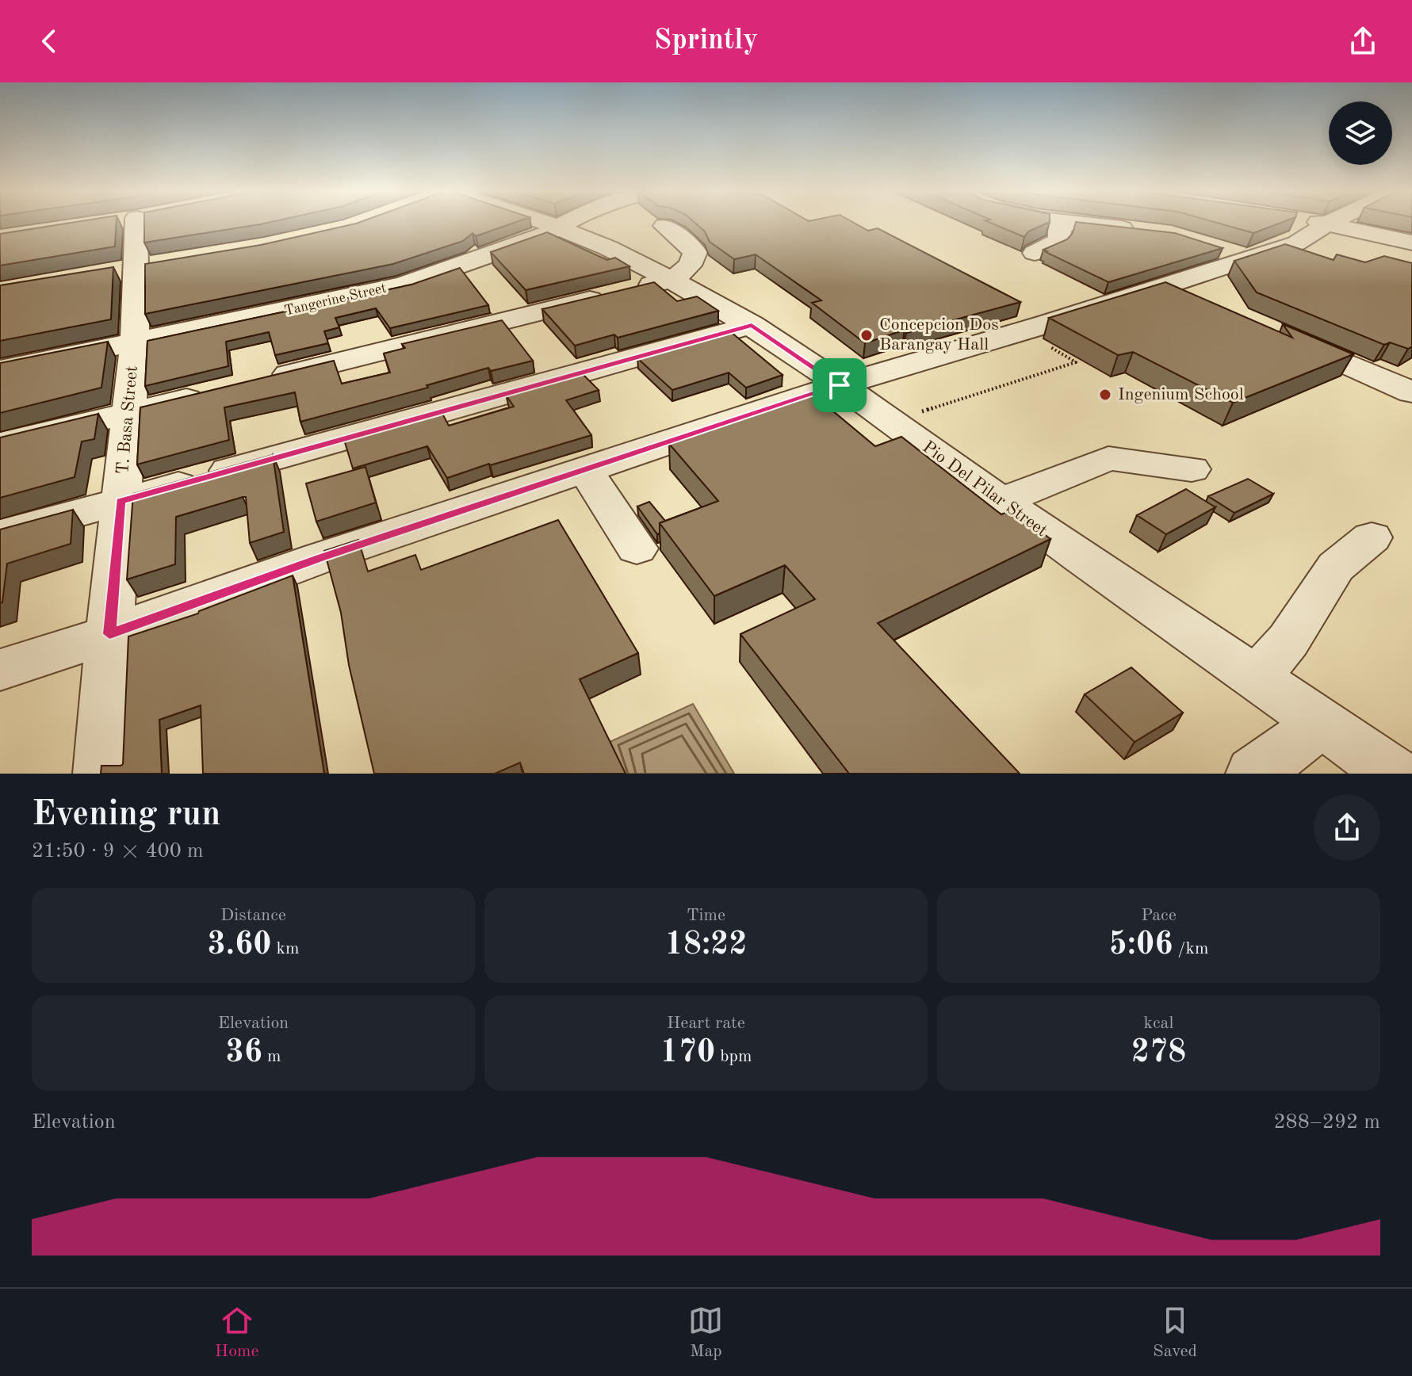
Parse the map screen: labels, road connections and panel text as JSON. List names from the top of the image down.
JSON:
{
  "streets": {
    "street": ["Tangerine Street", "T. Basa Street", "Pio Del Pilar Street"]
  },
  "crossings": [
    ["Tangerine Street", "T. Basa Street"],
    ["Tangerine Street", "Pio Del Pilar Street"]
  ],
  "places": ["Concepcion Dos Barangay Hall", "Ingenium School"],
  "page": {
    "header": "Sprintly",
    "heading": ["Evening run", "21:50 · 9 × 400 m"],
    "stats": [
      ["Distance", "3.60 km"],
      ["Time", "18:22"],
      ["Pace", "5:06 /km"],
      ["Elevation", "36 m"],
      ["Heart rate", "170 bpm"],
      ["kcal", "278"]
    ],
    "chart": ["Elevation", "288–292 m"],
    "tabs": ["Home", "Map", "Saved"]
  }
}
